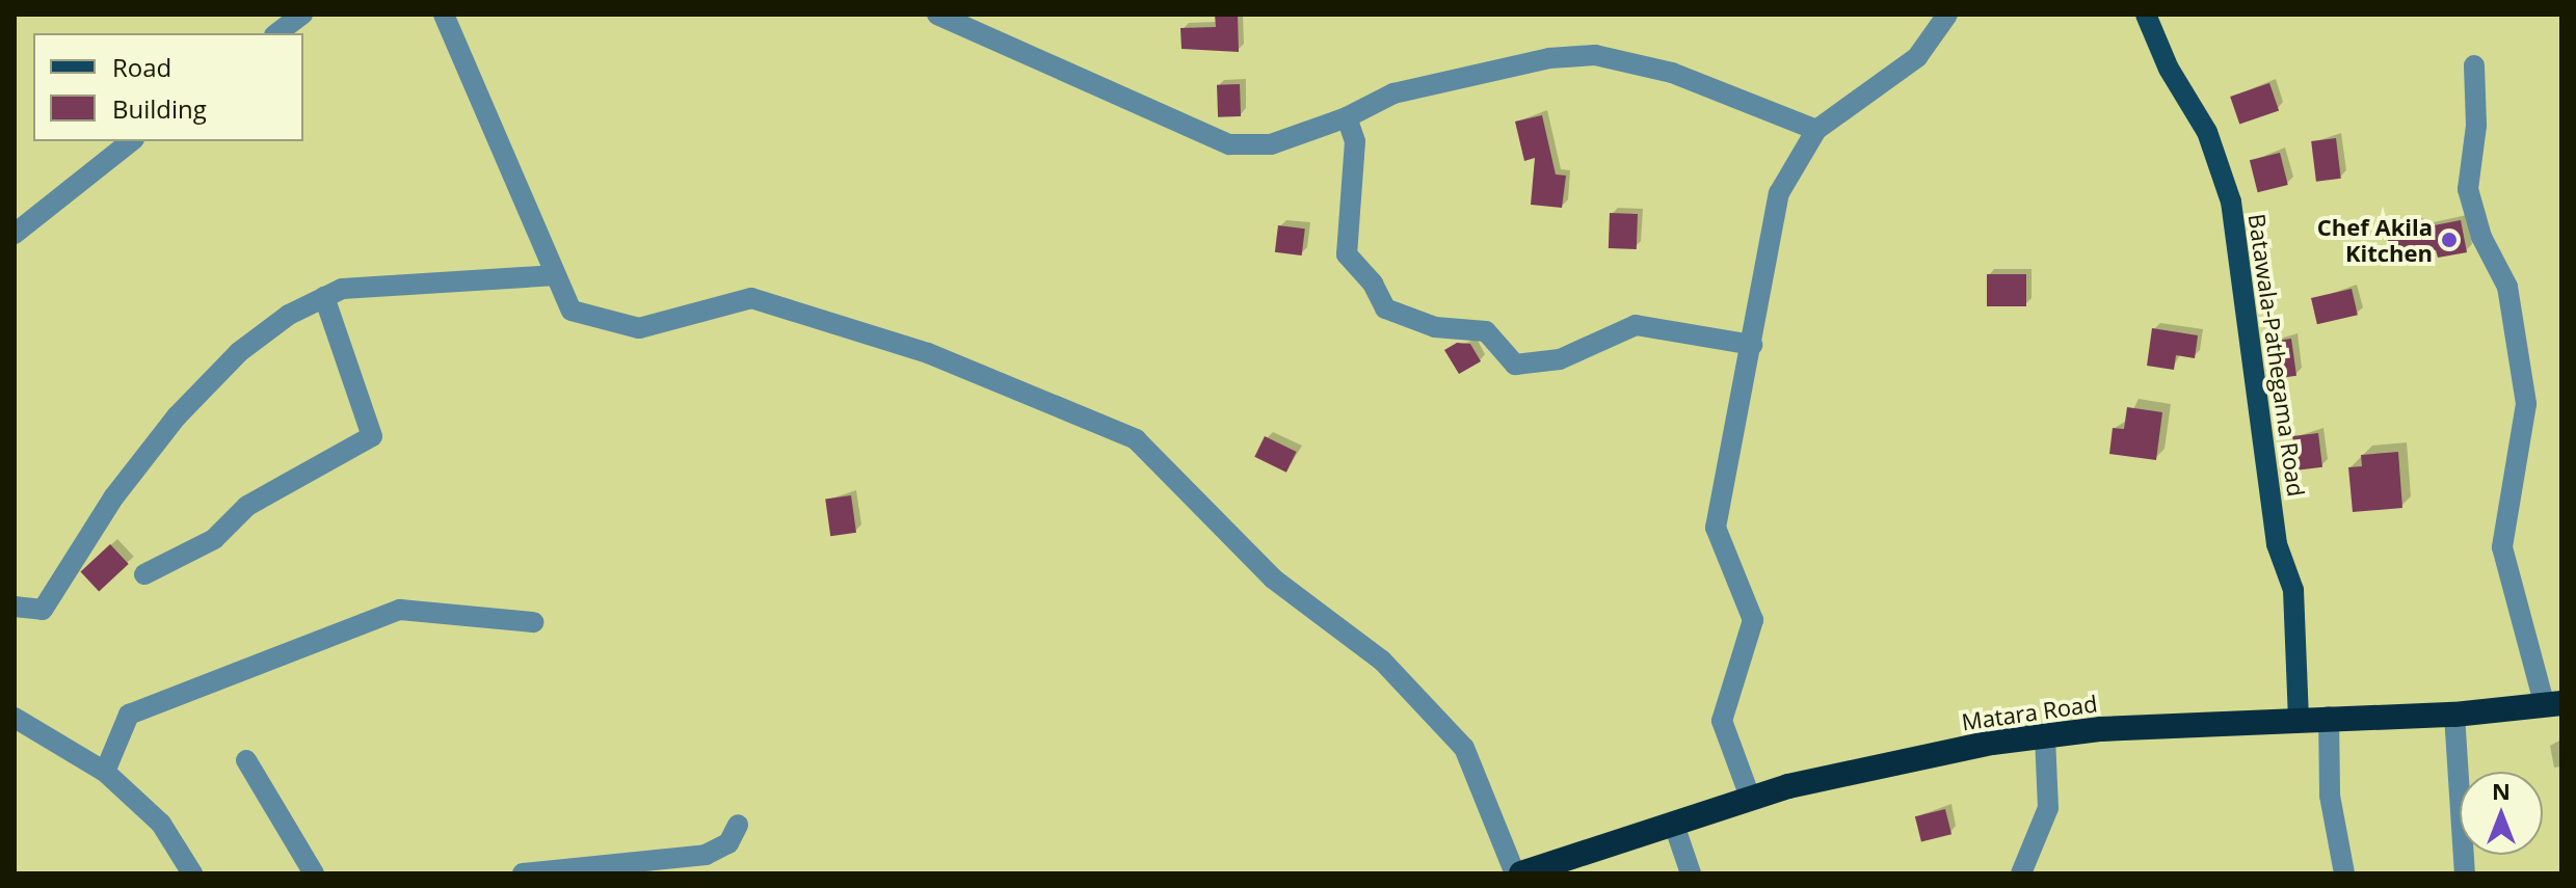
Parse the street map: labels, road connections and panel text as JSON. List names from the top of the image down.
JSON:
{
  "streets": {
    "highway": ["Matara Road"],
    "main road": ["Batawala-Pathegama Road"]
  },
  "crossings": [
    ["Batawala-Pathegama Road", "Matara Road"]
  ],
  "places": ["Chef Akila Kitchen"],
  "legend": ["Road", "Building"],
  "north": "top"
}
